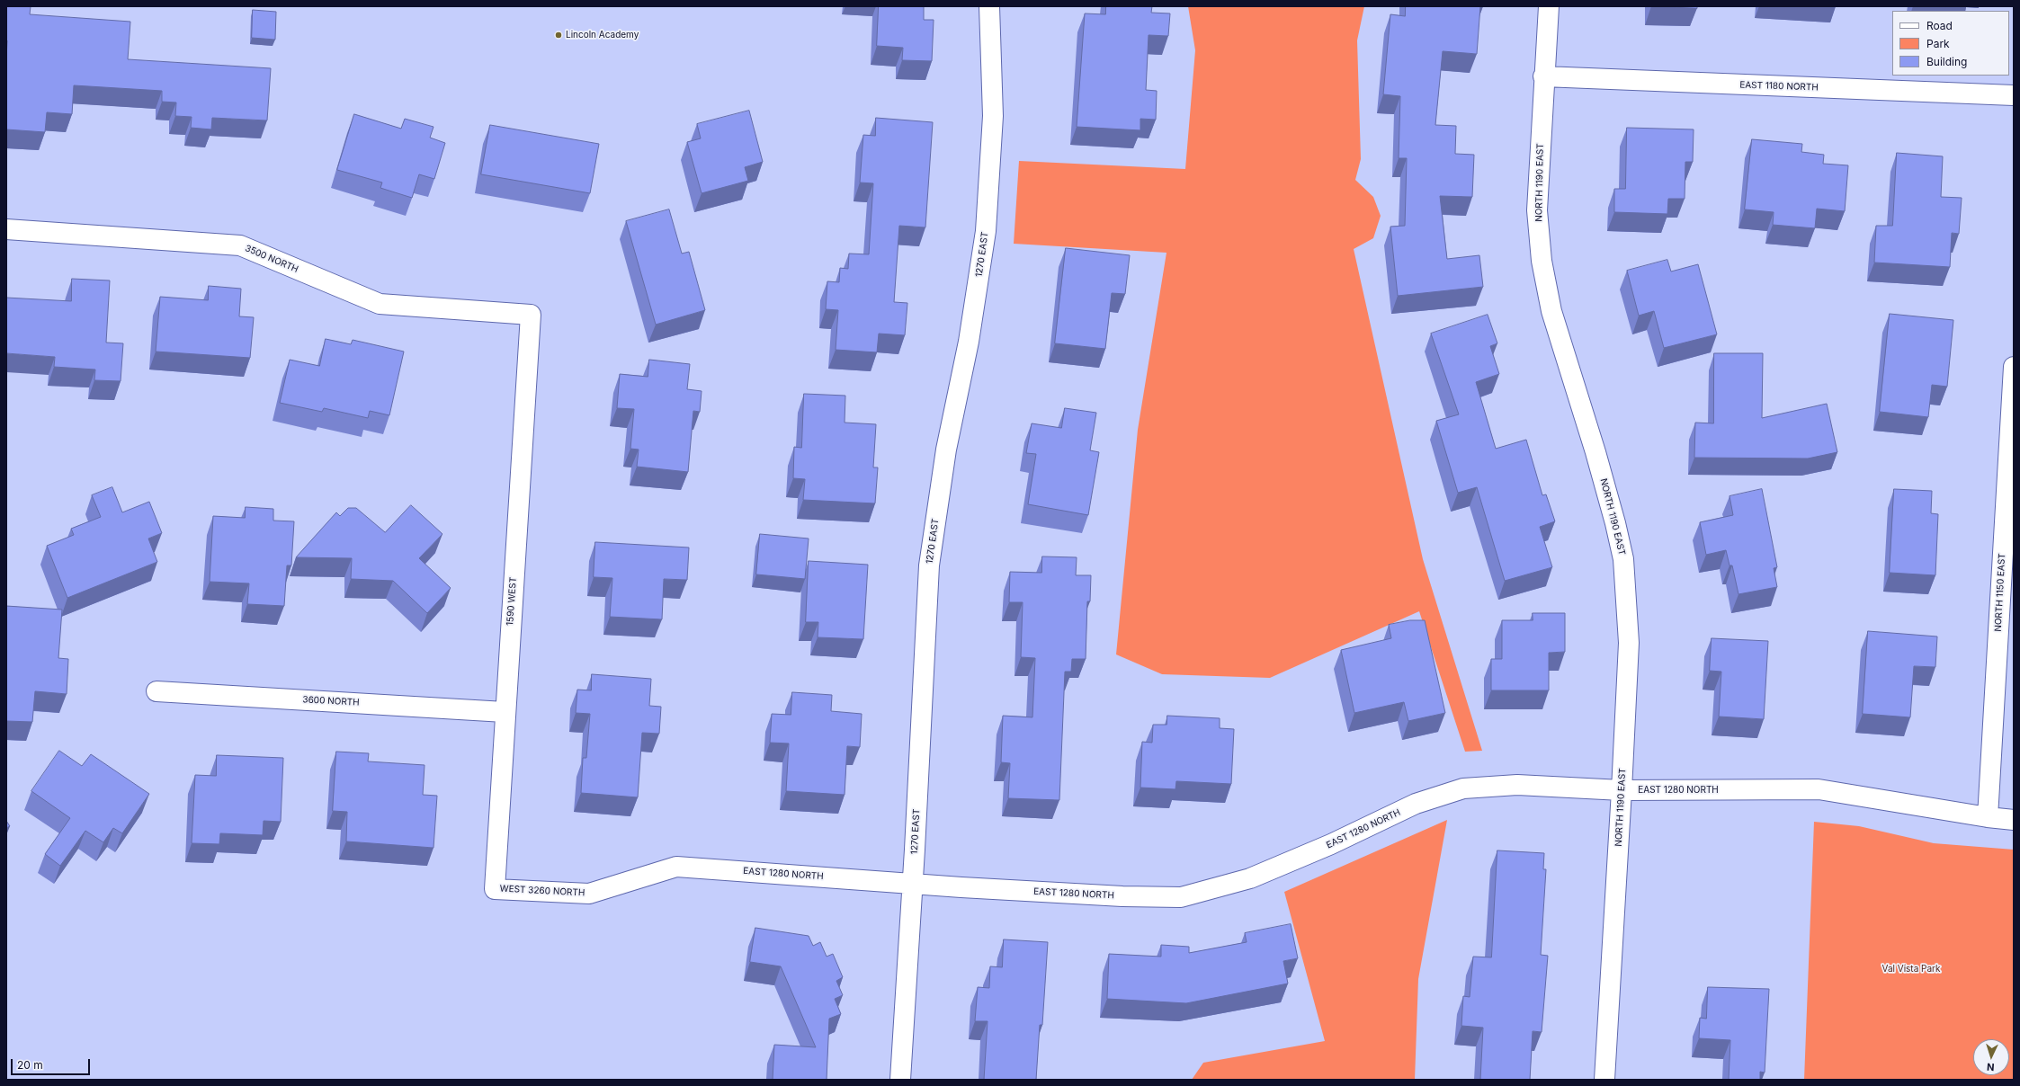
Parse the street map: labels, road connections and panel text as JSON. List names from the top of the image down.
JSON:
{
  "streets": {
    "street": [
      "EAST 1180 NORTH",
      "NORTH 1190 EAST",
      "1270 EAST",
      "3500 NORTH",
      "NORTH 1150 EAST",
      "1590 WEST",
      "3600 NORTH",
      "EAST 1280 NORTH",
      "WEST 3260 NORTH"
    ]
  },
  "crossings": [
    ["EAST 1180 NORTH", "NORTH 1190 EAST"],
    ["NORTH 1190 EAST", "EAST 1280 NORTH"],
    ["1270 EAST", "EAST 1280 NORTH"],
    ["3500 NORTH", "1590 WEST"],
    ["NORTH 1150 EAST", "EAST 1280 NORTH"],
    ["1590 WEST", "3600 NORTH"],
    ["1590 WEST", "WEST 3260 NORTH"],
    ["EAST 1280 NORTH", "WEST 3260 NORTH"]
  ],
  "parks": ["Val Vista Park"],
  "places": ["Lincoln Academy"],
  "legend": ["Road", "Park", "Building"],
  "scale_bar": "20 m",
  "north": "bottom"
}
